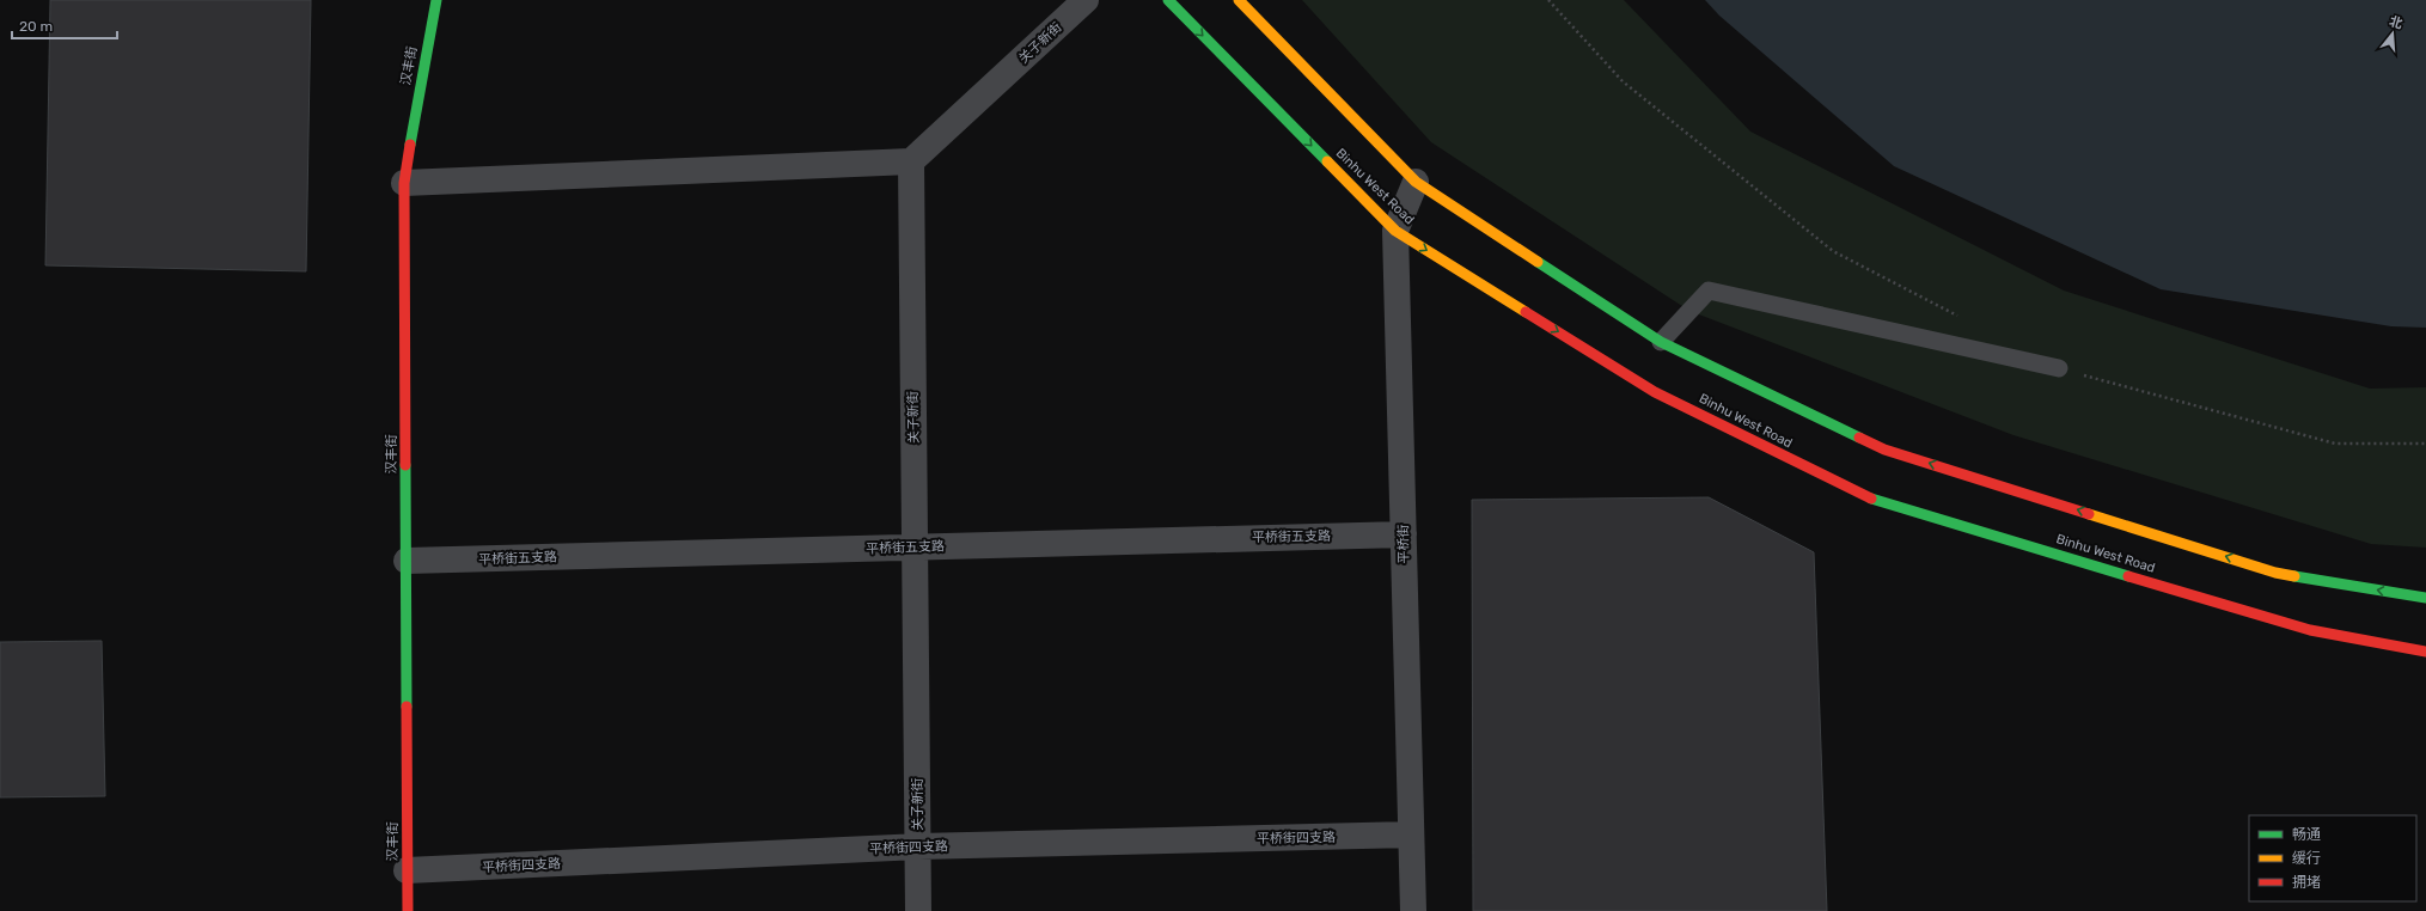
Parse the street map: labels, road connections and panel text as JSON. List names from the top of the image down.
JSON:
{
  "streets": {
    "main road": ["汉丰街", "Binhu West Road"],
    "street": [
      "关子新街",
      "平桥街五支路",
      "平桥街",
      "平桥街四支路"
    ]
  },
  "crossings": [
    ["关子新街", "平桥街五支路"],
    ["关子新街", "平桥街四支路"],
    ["汉丰街", "平桥街五支路"],
    ["汉丰街", "平桥街四支路"],
    ["Binhu West Road", "平桥街"],
    ["平桥街五支路", "平桥街"],
    ["平桥街", "平桥街四支路"]
  ],
  "legend": ["畅通", "缓行", "拥堵"],
  "scale_bar": "20 m",
  "north": "top"
}
